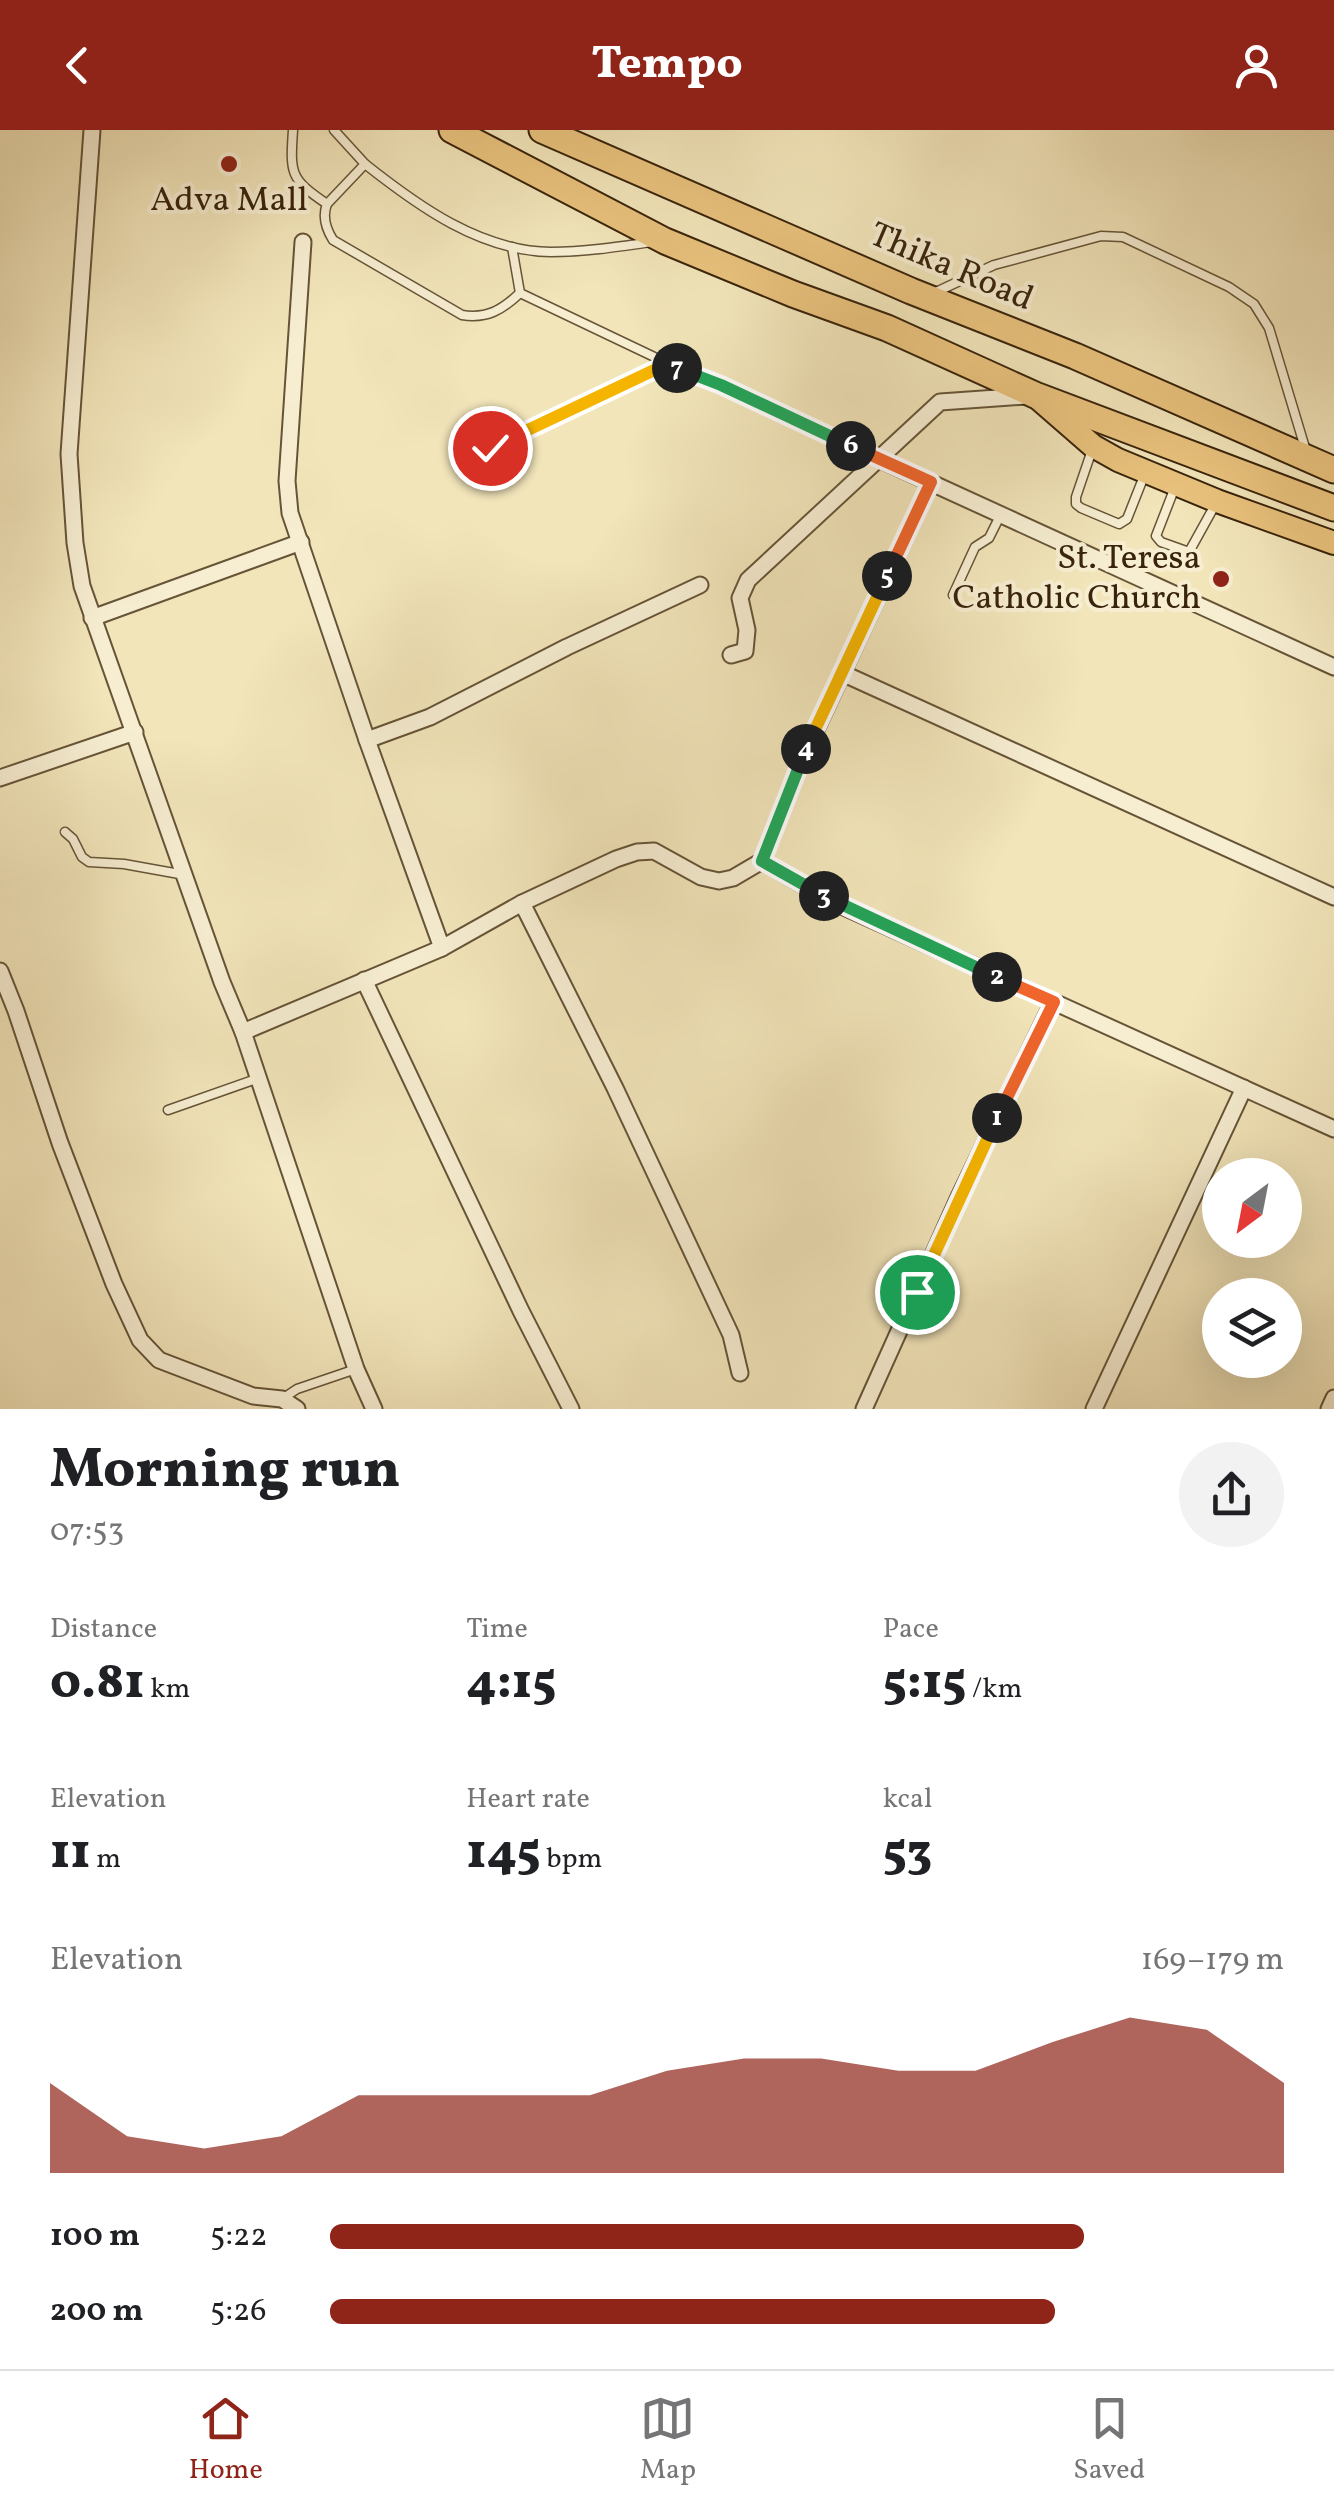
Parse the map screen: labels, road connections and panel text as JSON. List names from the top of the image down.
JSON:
{
  "streets": {
    "highway": ["Thika Road"]
  },
  "places": ["Adva Mall", "St. Teresa Catholic Church"],
  "north": "bottom left",
  "page": {
    "header": "Tempo",
    "pins": [
      "7",
      "6",
      "5",
      "4",
      "3",
      "2",
      "1"
    ],
    "heading": ["Morning run", "07:53"],
    "stats": [
      ["Distance", "0.81 km"],
      ["Time", "4:15"],
      ["Pace", "5:15 /km"],
      ["Elevation", "11 m"],
      ["Heart rate", "145 bpm"],
      ["kcal", "53"]
    ],
    "chart": ["Elevation", "169–179 m"],
    "list": [
      {
        "name": "100 m",
        "note": "5:22"
      },
      {
        "name": "200 m",
        "note": "5:26"
      }
    ],
    "tabs": ["Home", "Map", "Saved"]
  }
}
